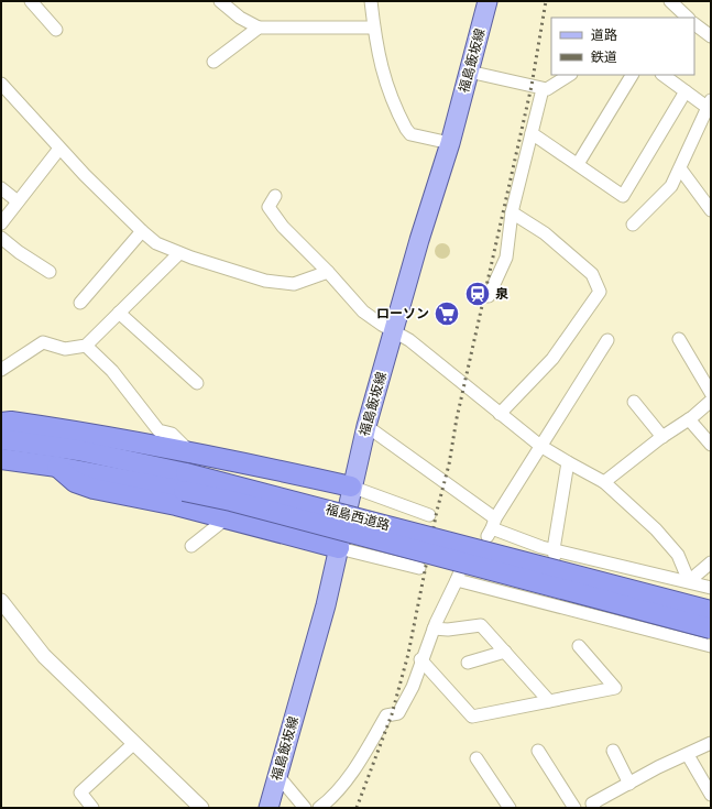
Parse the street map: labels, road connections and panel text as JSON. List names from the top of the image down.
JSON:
{
  "streets": {
    "highway": ["福島西道路"],
    "main road": ["福島飯坂線"]
  },
  "places": {
    "station": ["泉"],
    "supermarket": ["ローソン"]
  },
  "legend": ["道路", "鉄道"]
}
